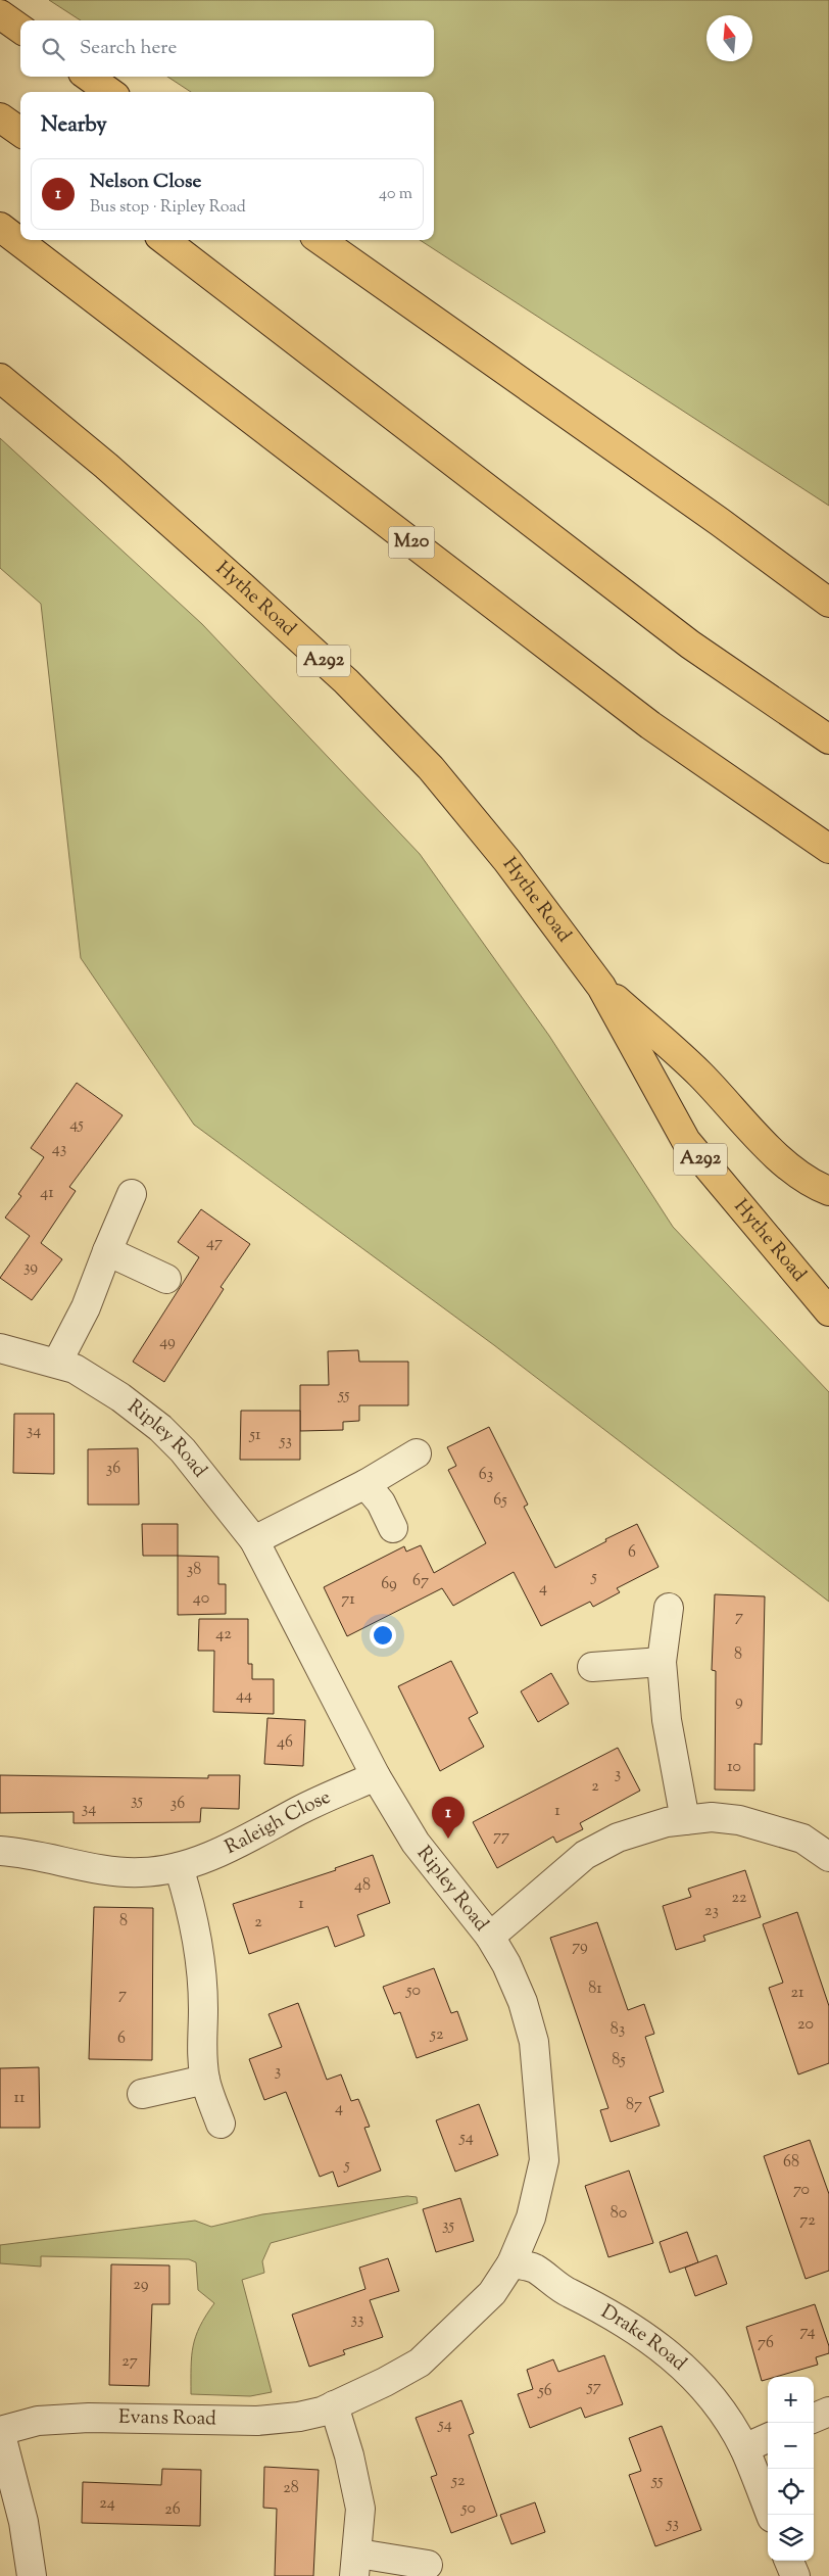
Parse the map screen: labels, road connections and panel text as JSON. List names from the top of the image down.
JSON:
{
  "streets": {
    "main road": ["M20", "Hythe Road", "A292"],
    "street": [
      "Ripley Road",
      "Raleigh Close",
      "Drake Road",
      "Evans Road"
    ]
  },
  "crossings": [
    ["Ripley Road", "Raleigh Close"],
    ["Ripley Road", "Drake Road"],
    ["Ripley Road", "Evans Road"],
    ["Drake Road", "Evans Road"]
  ],
  "house_numbers": [
    "45",
    "43",
    "41",
    "47",
    "39",
    "49",
    "55",
    "34",
    "51",
    "53",
    "36",
    "63",
    "65",
    "6",
    "38",
    "5",
    "67",
    "69",
    "4",
    "40",
    "71",
    "7",
    "42",
    "8",
    "44",
    "9",
    "46",
    "10",
    "3",
    "2",
    "35",
    "36",
    "34",
    "1",
    "77",
    "48",
    "22",
    "1",
    "23",
    "8",
    "2",
    "79",
    "81",
    "50",
    "21",
    "7",
    "20",
    "83",
    "52",
    "6",
    "85",
    "3",
    "11",
    "87",
    "4",
    "54",
    "68",
    "5",
    "70",
    "80",
    "72",
    "35",
    "29",
    "33",
    "74",
    "76",
    "27",
    "57",
    "56",
    "54",
    "52",
    "55",
    "28",
    "24",
    "50",
    "26",
    "53"
  ],
  "north": "top",
  "page": {
    "search": "Search here",
    "heading": "Nearby",
    "list": [
      {
        "mark": "1",
        "name": "Nelson Close",
        "note": "Bus stop · Ripley Road",
        "value": "40 m"
      }
    ],
    "pins": "1",
    "map_buttons": ["+", "−"]
  }
}
